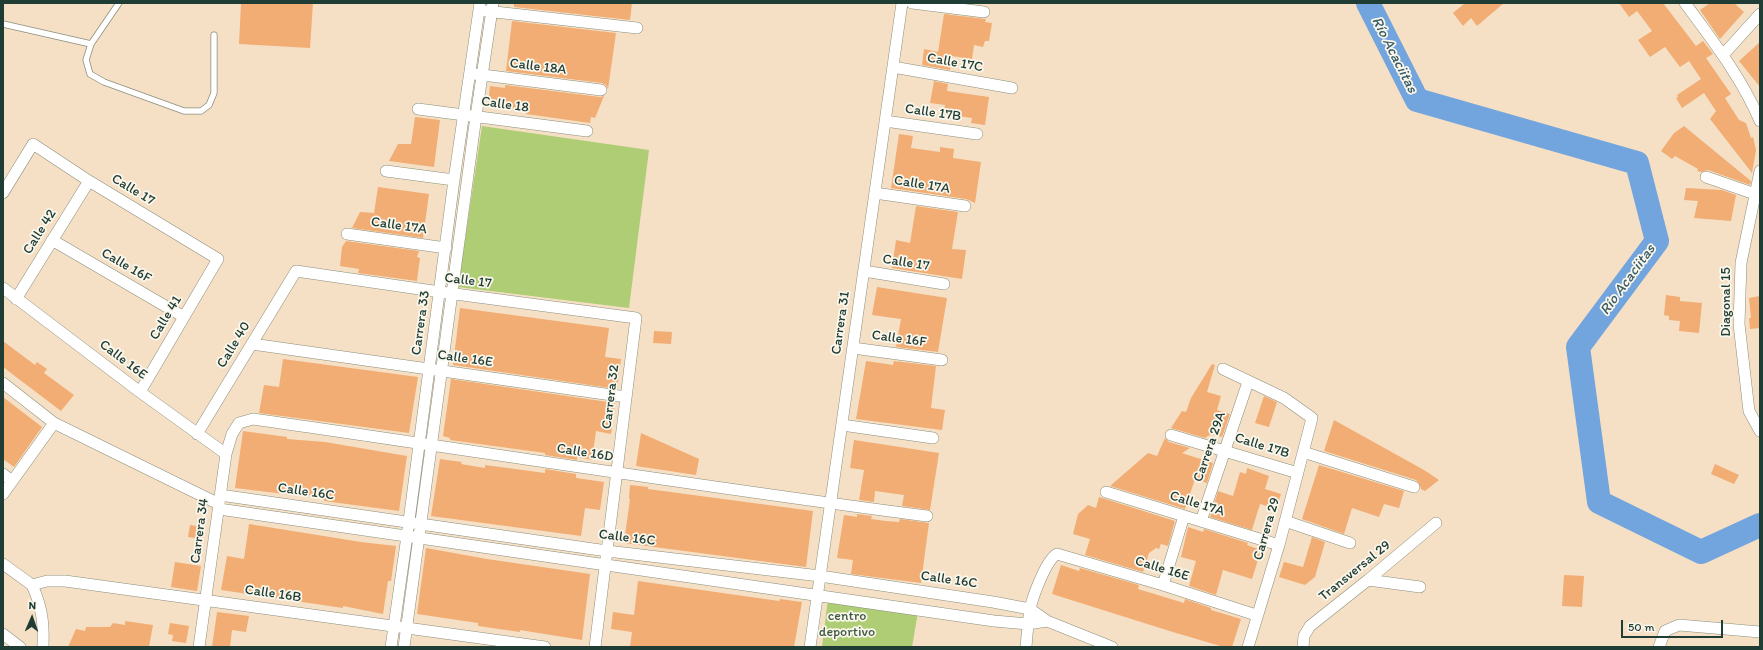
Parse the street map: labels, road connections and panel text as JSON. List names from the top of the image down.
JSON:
{
  "streets": {
    "street": [
      "Calle 17C",
      "Calle 18A",
      "Calle 18",
      "Calle 17B",
      "Calle 17A",
      "Calle 17",
      "Calle 42",
      "Calle 16F",
      "Diagonal 15",
      "Calle 41",
      "Carrera 33",
      "Carrera 31",
      "Calle 40",
      "Calle 16E",
      "Carrera 32",
      "Carrera 29A",
      "Calle 16D",
      "Calle 16C",
      "Carrera 29",
      "Carrera 34",
      "Transversal 29",
      "Calle 16B"
    ]
  },
  "crossings": [
    ["Calle 17C", "Carrera 31"],
    ["Calle 18A", "Carrera 33"],
    ["Calle 18", "Carrera 33"],
    ["Calle 17B", "Carrera 31"],
    ["Calle 17B", "Carrera 29A"],
    ["Calle 17B", "Carrera 29"],
    ["Calle 17A", "Carrera 33"],
    ["Calle 17A", "Carrera 31"],
    ["Calle 17A", "Carrera 29A"],
    ["Calle 17A", "Carrera 29"],
    ["Calle 17", "Calle 42"],
    ["Calle 17", "Calle 41"],
    ["Calle 17", "Carrera 33"],
    ["Calle 17", "Carrera 31"],
    ["Calle 17", "Calle 40"],
    ["Calle 17", "Carrera 32"],
    ["Calle 42", "Calle 16F"],
    ["Calle 42", "Calle 16E"],
    ["Calle 16F", "Calle 41"],
    ["Calle 16F", "Carrera 31"],
    ["Calle 41", "Calle 16E"],
    ["Carrera 33", "Calle 16E"],
    ["Carrera 33", "Calle 16D"],
    ["Carrera 33", "Calle 16C"],
    ["Carrera 33", "Calle 16B"],
    ["Carrera 31", "Calle 16D"],
    ["Carrera 31", "Calle 16C"],
    ["Calle 40", "Calle 16E"],
    ["Calle 16E", "Carrera 32"],
    ["Calle 16E", "Calle 16C"],
    ["Calle 16E", "Carrera 29"],
    ["Calle 16E", "Carrera 34"],
    ["Carrera 32", "Calle 16D"],
    ["Carrera 32", "Calle 16C"],
    ["Carrera 29A", "Carrera 29"],
    ["Calle 16D", "Carrera 34"],
    ["Calle 16C", "Carrera 34"],
    ["Carrera 34", "Calle 16B"]
  ],
  "water": ["Río Acaciitas"],
  "parks": ["centro deportivo"],
  "scale_bar": "50 m",
  "north": "top"
}
